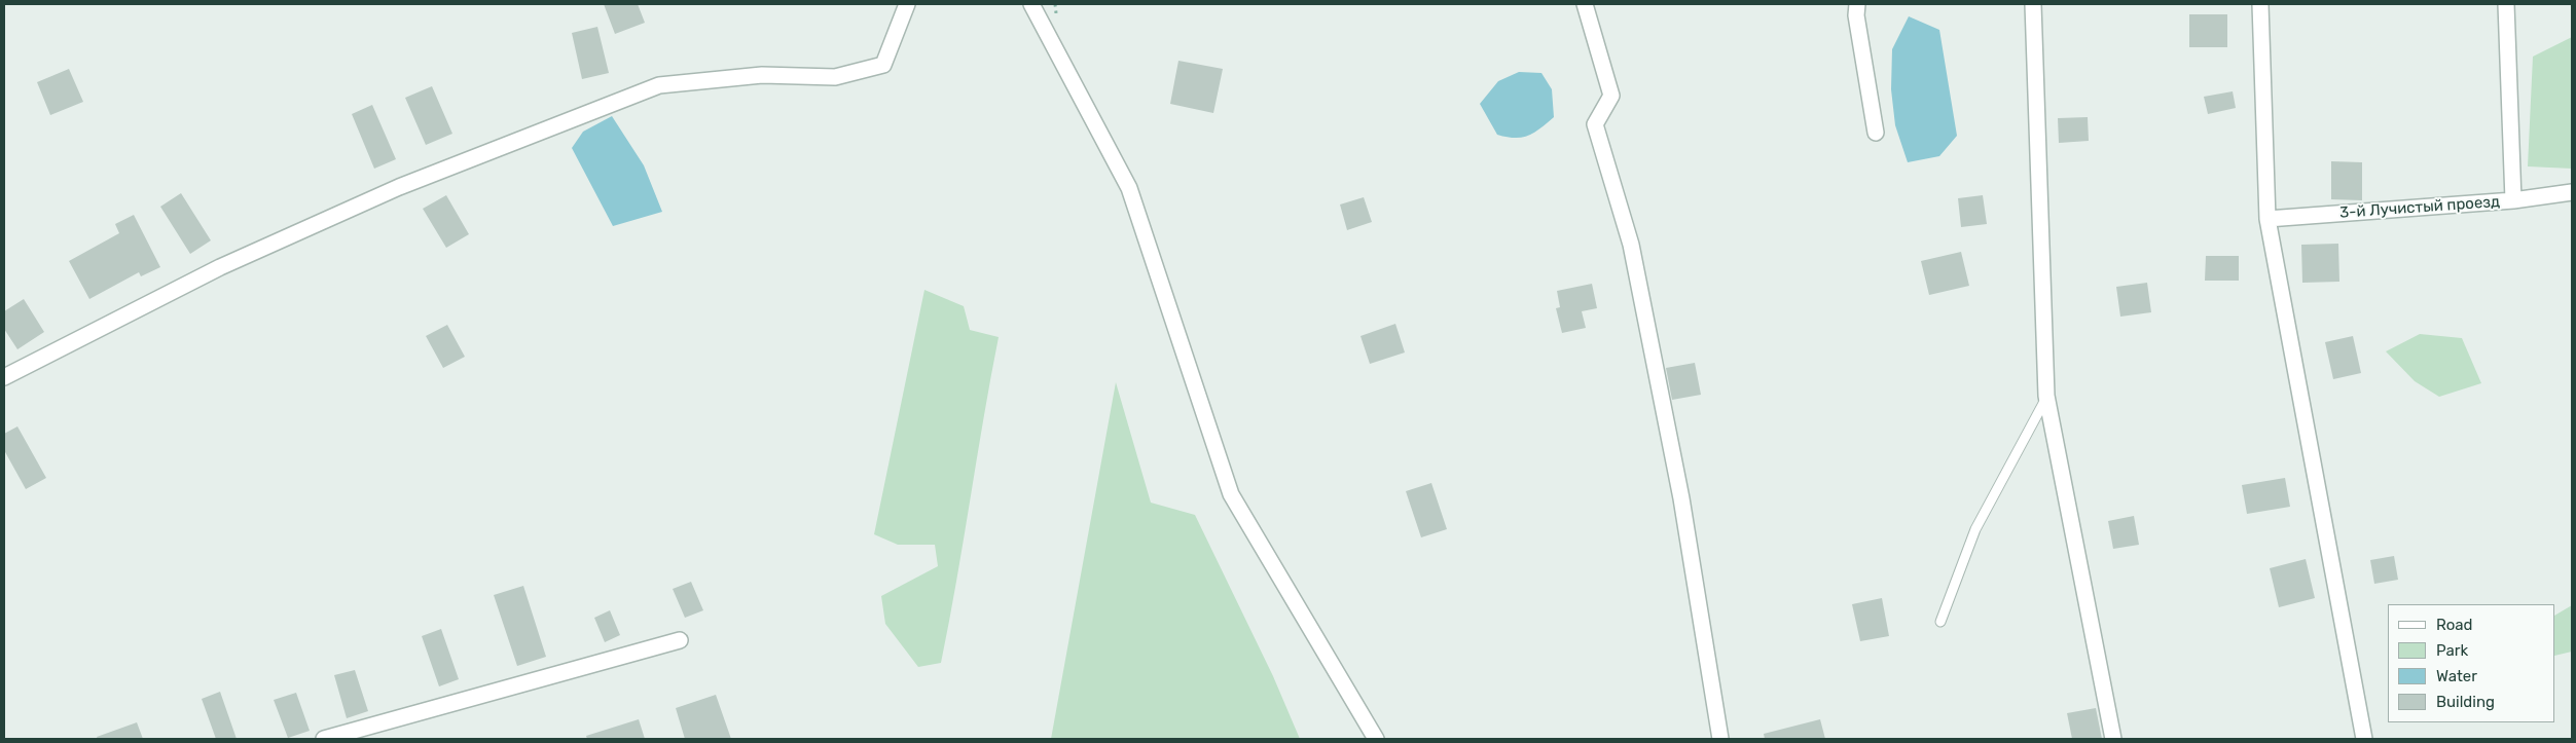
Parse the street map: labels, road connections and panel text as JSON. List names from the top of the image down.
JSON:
{
  "streets": {
    "street": ["3-й Лучистый проезд"]
  },
  "legend": [
    "Road",
    "Park",
    "Water",
    "Building"
  ]
}
